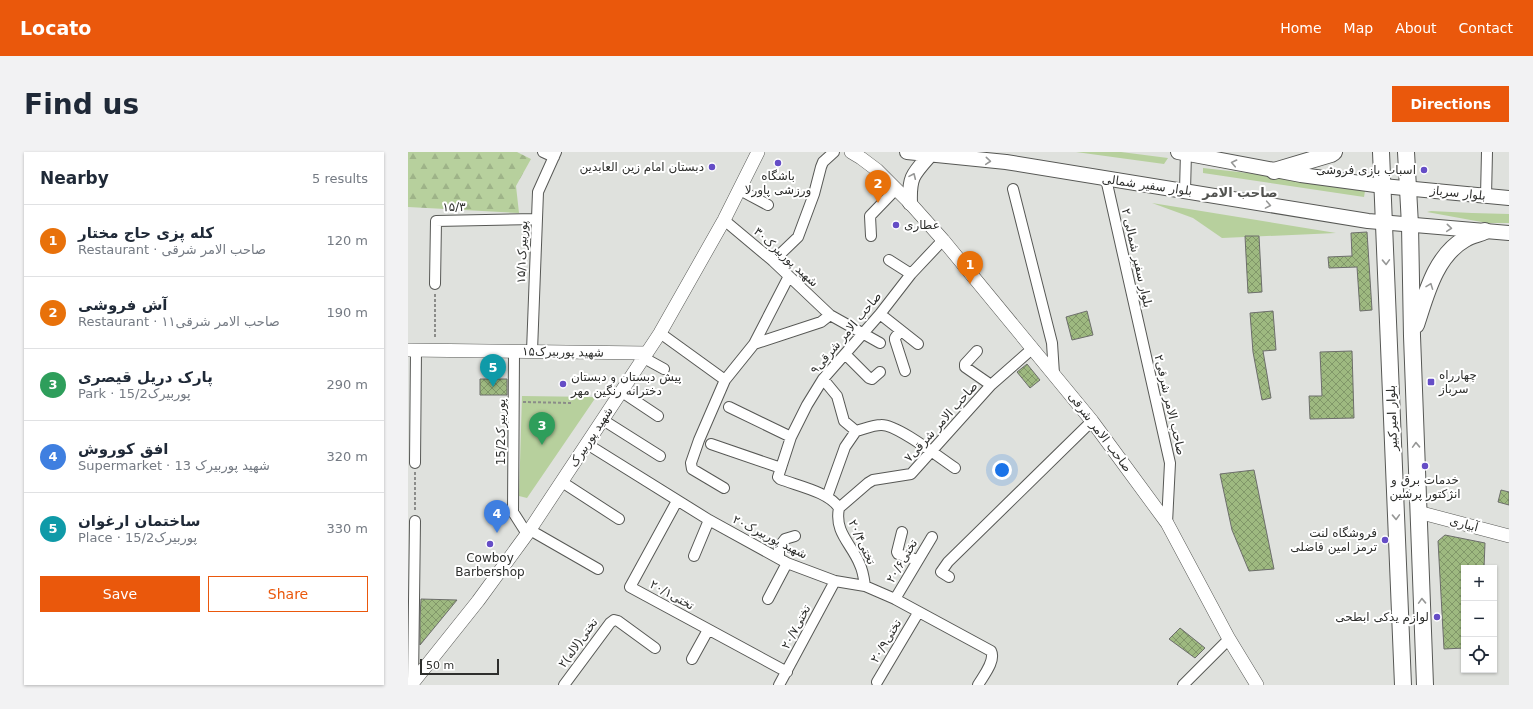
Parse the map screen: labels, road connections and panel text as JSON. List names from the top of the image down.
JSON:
{
  "streets": {
    "main road": ["بلوار سفیر شمالی", "بلوار سرباز", "بلوار امیرکبیر"],
    "street": [
      "۱۵/۳",
      "پوربیرک۱۵/۱",
      "شهید پوربیرک۳۰",
      "بلوار سفیر شمالی ۲",
      "صاحب الامر شرقی۹",
      "شهید پوربیرک۱۵",
      "۲صاحب الامر شرقی",
      "صاحب الامر شرقی۷",
      "پوربیرک15/2",
      "صاحب الامر شرقی",
      "شهید پوربیرک",
      "آبیاری",
      "شهید پوربیرک۲۰",
      "تختی۲۰/۴",
      "تختی۲۰/۶",
      "تختی۲۰/۱",
      "تختی۲۰/۷",
      "تختی۲۰/۹",
      "۲تختی(لاله)"
    ]
  },
  "crossings": [
    ["بلوار سفیر شمالی", "بلوار سفیر شمالی ۲"],
    ["بلوار سفیر شمالی", "بلوار امیرکبیر"],
    ["بلوار سرباز", "بلوار امیرکبیر"],
    ["۱۵/۳", "پوربیرک۱۵/۱"],
    ["پوربیرک۱۵/۱", "شهید پوربیرک۱۵"],
    ["شهید پوربیرک۳۰", "صاحب الامر شرقی۹"],
    ["شهید پوربیرک۳۰", "شهید پوربیرک"],
    ["بلوار سفیر شمالی ۲", "۲صاحب الامر شرقی"],
    ["صاحب الامر شرقی۹", "صاحب الامر شرقی"],
    ["شهید پوربیرک۱۵", "پوربیرک15/2"],
    ["شهید پوربیرک۱۵", "شهید پوربیرک"],
    ["۲صاحب الامر شرقی", "صاحب الامر شرقی"],
    ["بلوار امیرکبیر", "آبیاری"],
    ["صاحب الامر شرقی۷", "صاحب الامر شرقی"],
    ["صاحب الامر شرقی۷", "تختی۲۰/۴"],
    ["پوربیرک15/2", "شهید پوربیرک"],
    ["شهید پوربیرک", "شهید پوربیرک۲۰"],
    ["شهید پوربیرک۲۰", "تختی۲۰/۴"],
    ["شهید پوربیرک۲۰", "تختی۲۰/۶"],
    ["شهید پوربیرک۲۰", "تختی۲۰/۱"],
    ["شهید پوربیرک۲۰", "تختی۲۰/۷"],
    ["شهید پوربیرک۲۰", "تختی۲۰/۹"],
    ["تختی۲۰/۱", "تختی۲۰/۷"]
  ],
  "districts": ["صاحب الامر"],
  "places": {
    "other": [
      "باشگاه ورزشی پاورلا",
      "دبستان امام زین العابدین",
      "اسباب بازی فروشی",
      "عطاری",
      "پیش دبستان و دبستان دخترانه رنگین مهر",
      "خدمات برق و انژکتور پرشین",
      "فروشگاه لنت ترمز امین فاضلی",
      "Cowboy Barbershop",
      "لوازم یدکی ابطحی"
    ],
    "transit": ["چهارراه سرباز"]
  },
  "scale_bar": "50 m",
  "page": {
    "header": "Locato",
    "nav": [
      "Home",
      "Map",
      "About",
      "Contact"
    ],
    "buttons": [
      "Directions",
      ["Save", "Share"]
    ],
    "title": "Find us",
    "heading": ["Nearby", "5 results"],
    "pins": [
      "2",
      "1",
      "5",
      "3",
      "4"
    ],
    "list": [
      {
        "mark": "1",
        "name": "کله پزی حاج مختار",
        "note": "Restaurant · صاحب الامر شرقی",
        "value": "120 m"
      },
      {
        "mark": "2",
        "name": "آش فروشی",
        "note": "Restaurant · صاحب الامر شرقی۱۱",
        "value": "190 m"
      },
      {
        "mark": "3",
        "name": "پارک دریل قیصری",
        "note": "Park · پوربیرک15/2",
        "value": "290 m"
      },
      {
        "mark": "4",
        "name": "افق کوروش",
        "note": "Supermarket · شهید پوربیرک 13",
        "value": "320 m"
      },
      {
        "mark": "5",
        "name": "ساختمان ارغوان",
        "note": "Place · پوربیرک15/2",
        "value": "330 m"
      }
    ],
    "map_buttons": ["+", "−"],
    "scale": "50 m"
  }
}
